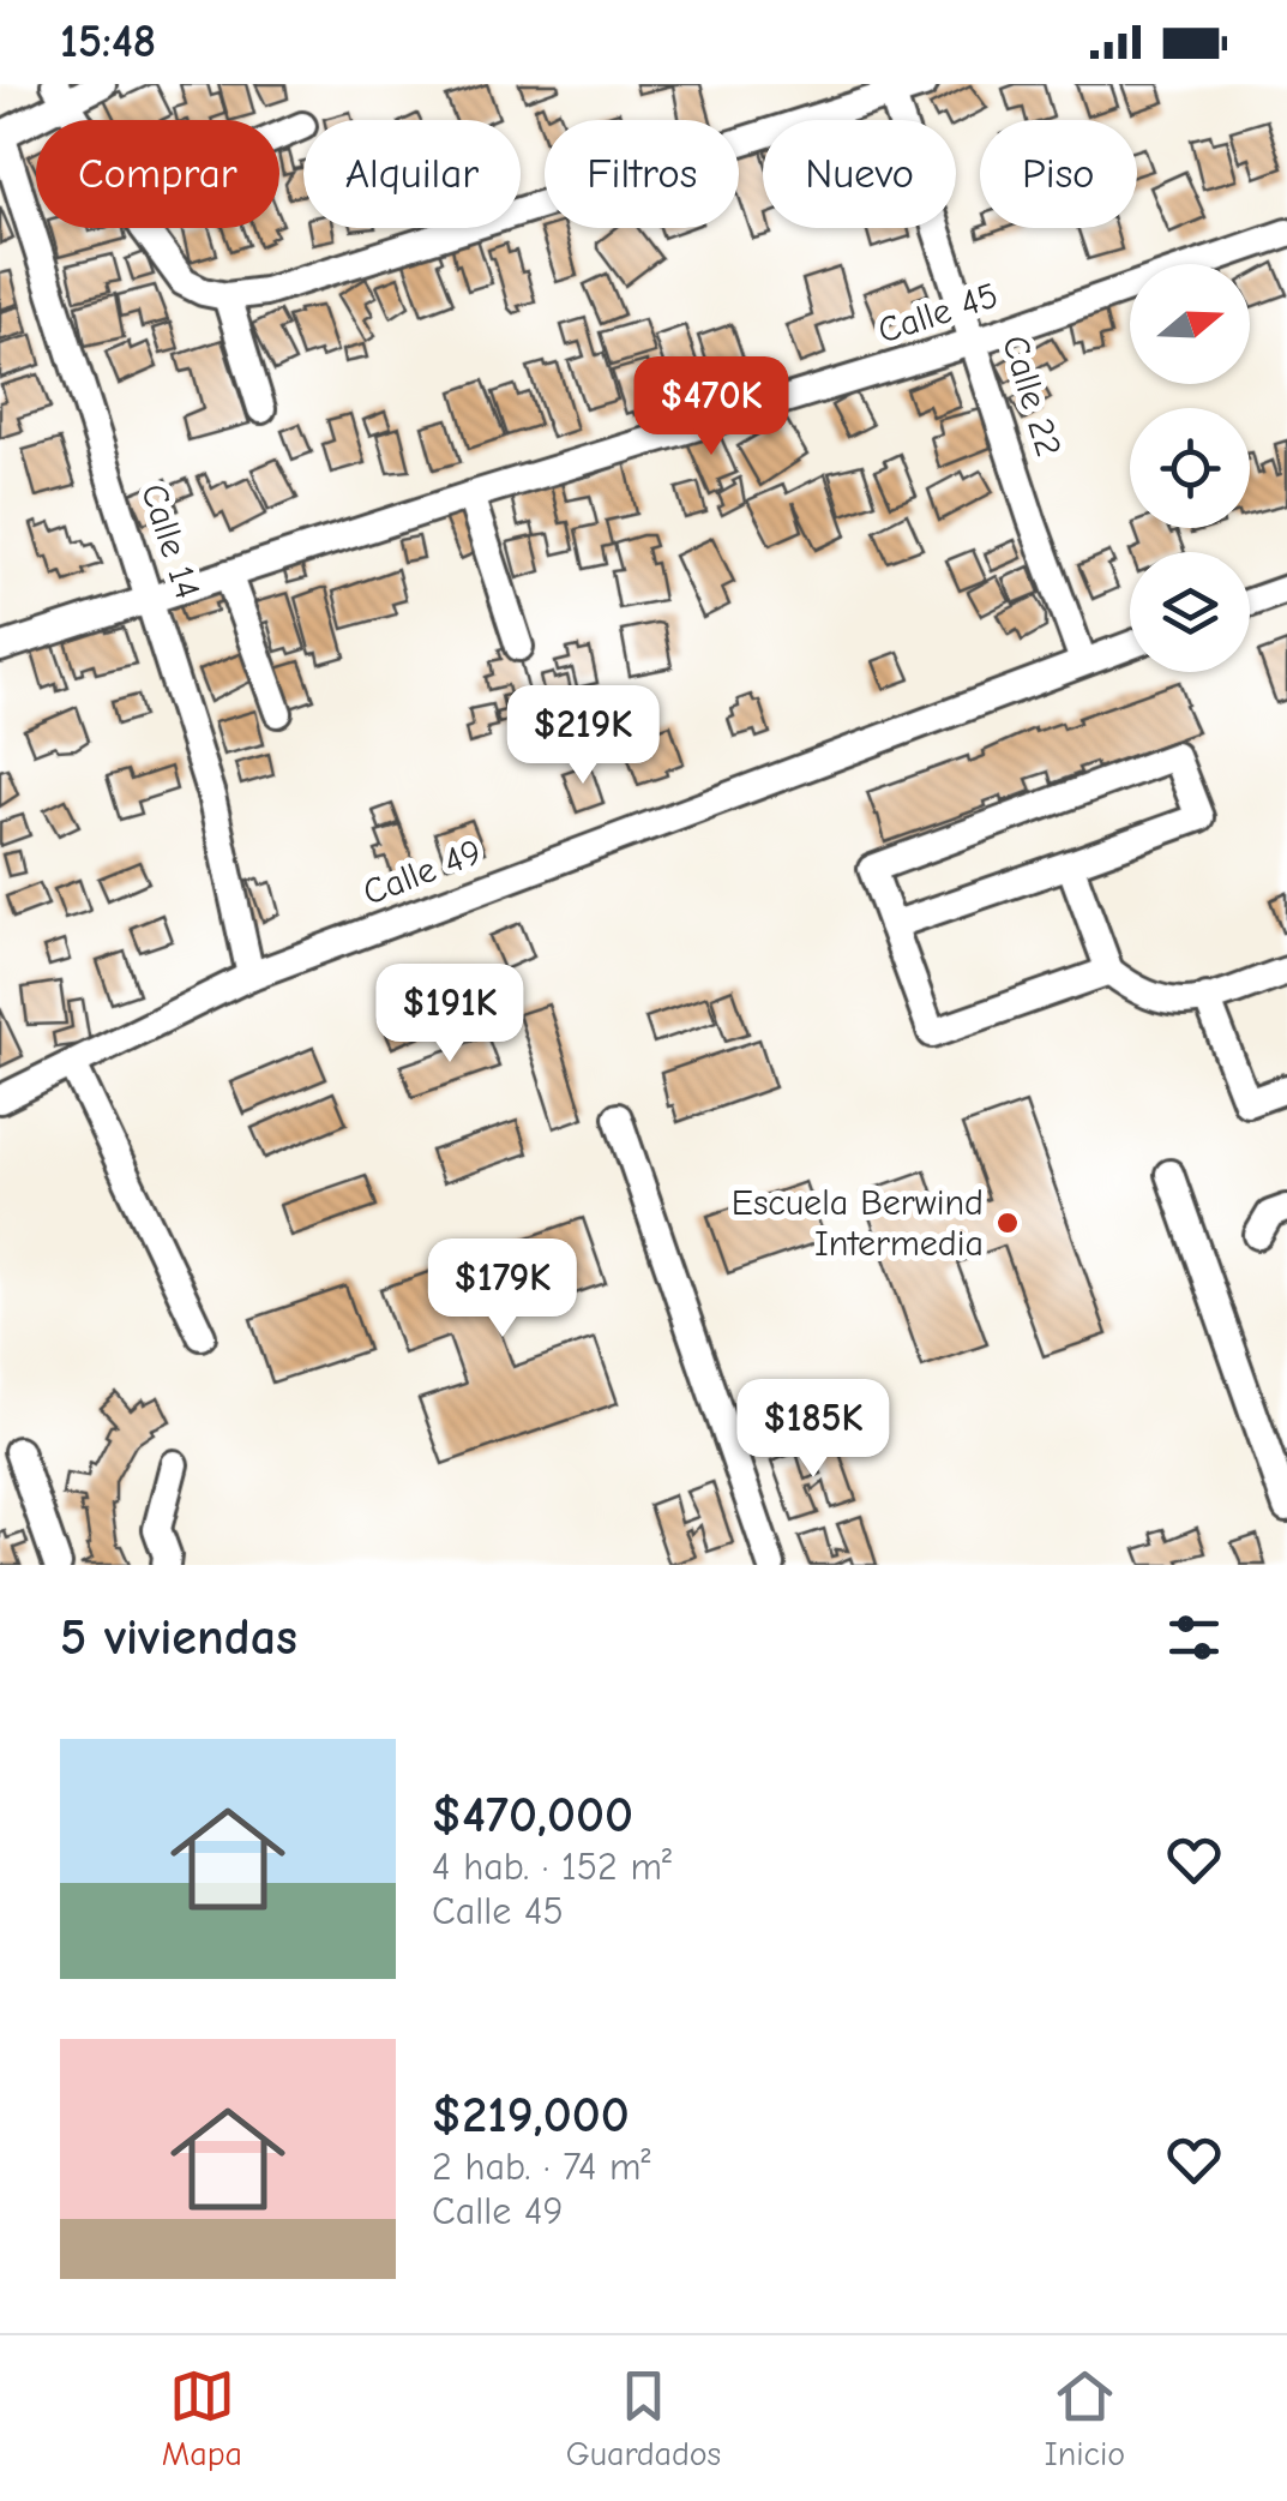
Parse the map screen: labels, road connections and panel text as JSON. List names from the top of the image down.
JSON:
{
  "streets": {
    "street": [
      "Calle 45",
      "Calle 22",
      "Calle 14",
      "Calle 49"
    ]
  },
  "crossings": [
    ["Calle 45", "Calle 22"],
    ["Calle 45", "Calle 14"],
    ["Calle 22", "Calle 49"],
    ["Calle 14", "Calle 49"]
  ],
  "places": ["Escuela Berwind Intermedia"],
  "north": "right",
  "page": {
    "status": "15:48",
    "chip": [
      "Comprar",
      "Alquilar",
      "Filtros",
      "Nuevo",
      "Piso"
    ],
    "price": [
      "$470K",
      "$219K",
      "$191K",
      "$179K",
      "$185K"
    ],
    "heading": "5 viviendas",
    "list": [
      {
        "name": "$470,000",
        "note": "4 hab. · 152 m² · Calle 45"
      },
      {
        "name": "$219,000",
        "note": "2 hab. · 74 m² · Calle 49"
      }
    ],
    "tabs": ["Mapa", "Guardados", "Inicio"]
  }
}
